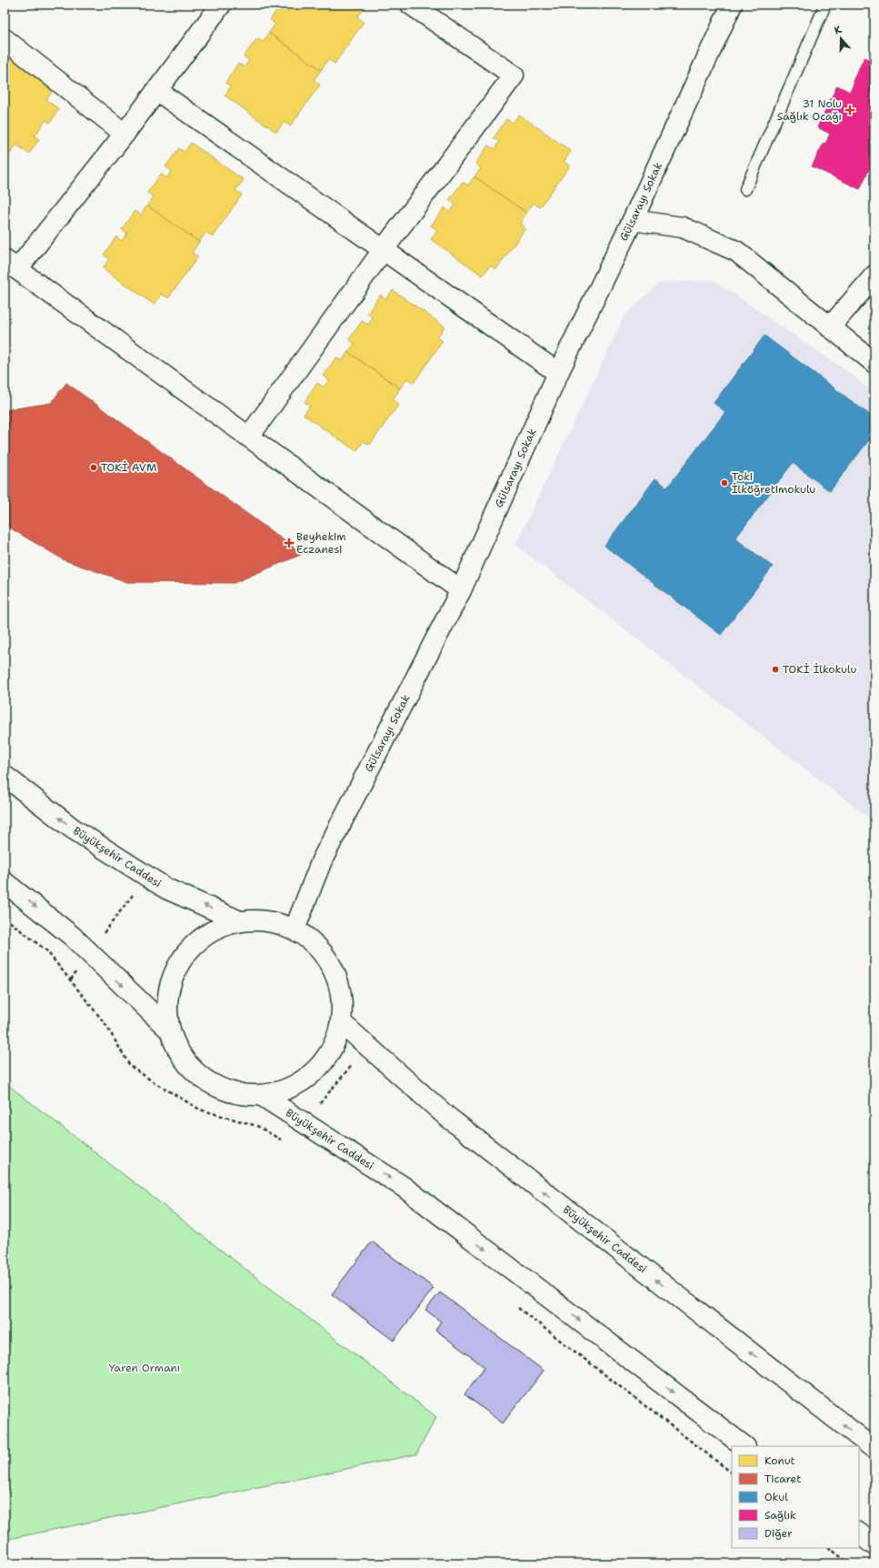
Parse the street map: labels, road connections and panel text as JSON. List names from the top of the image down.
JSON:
{
  "streets": {
    "street": ["Gülsarayı Sokak", "Büyükşehir Caddesi"]
  },
  "parks": ["Yaren Ormanı"],
  "places": {
    "health": ["31 Nolu Sağlık Ocağı", "Beyhekim Eczanesi"],
    "other": ["TOKİ AVM", "Toki İlköğretimokulu", "TOKİ İlkokulu"]
  },
  "legend": [
    "Konut",
    "Ticaret",
    "Okul",
    "Sağlık",
    "Diğer"
  ],
  "north": "top"
}
